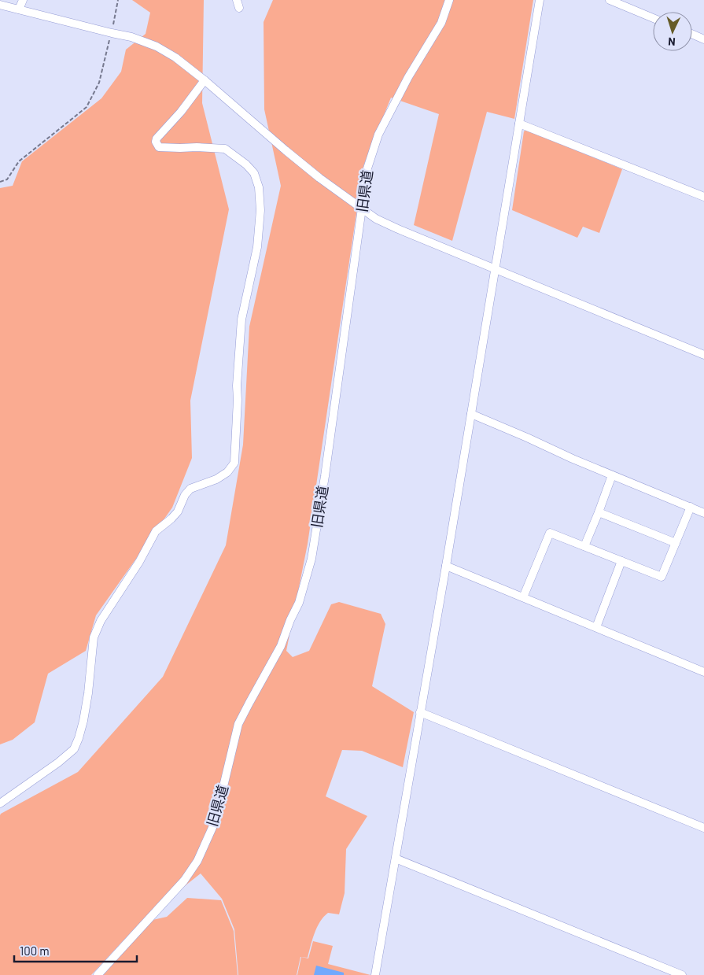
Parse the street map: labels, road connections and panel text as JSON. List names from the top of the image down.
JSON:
{
  "streets": {
    "street": ["旧県道"]
  },
  "scale_bar": "100 m",
  "north": "bottom"
}
